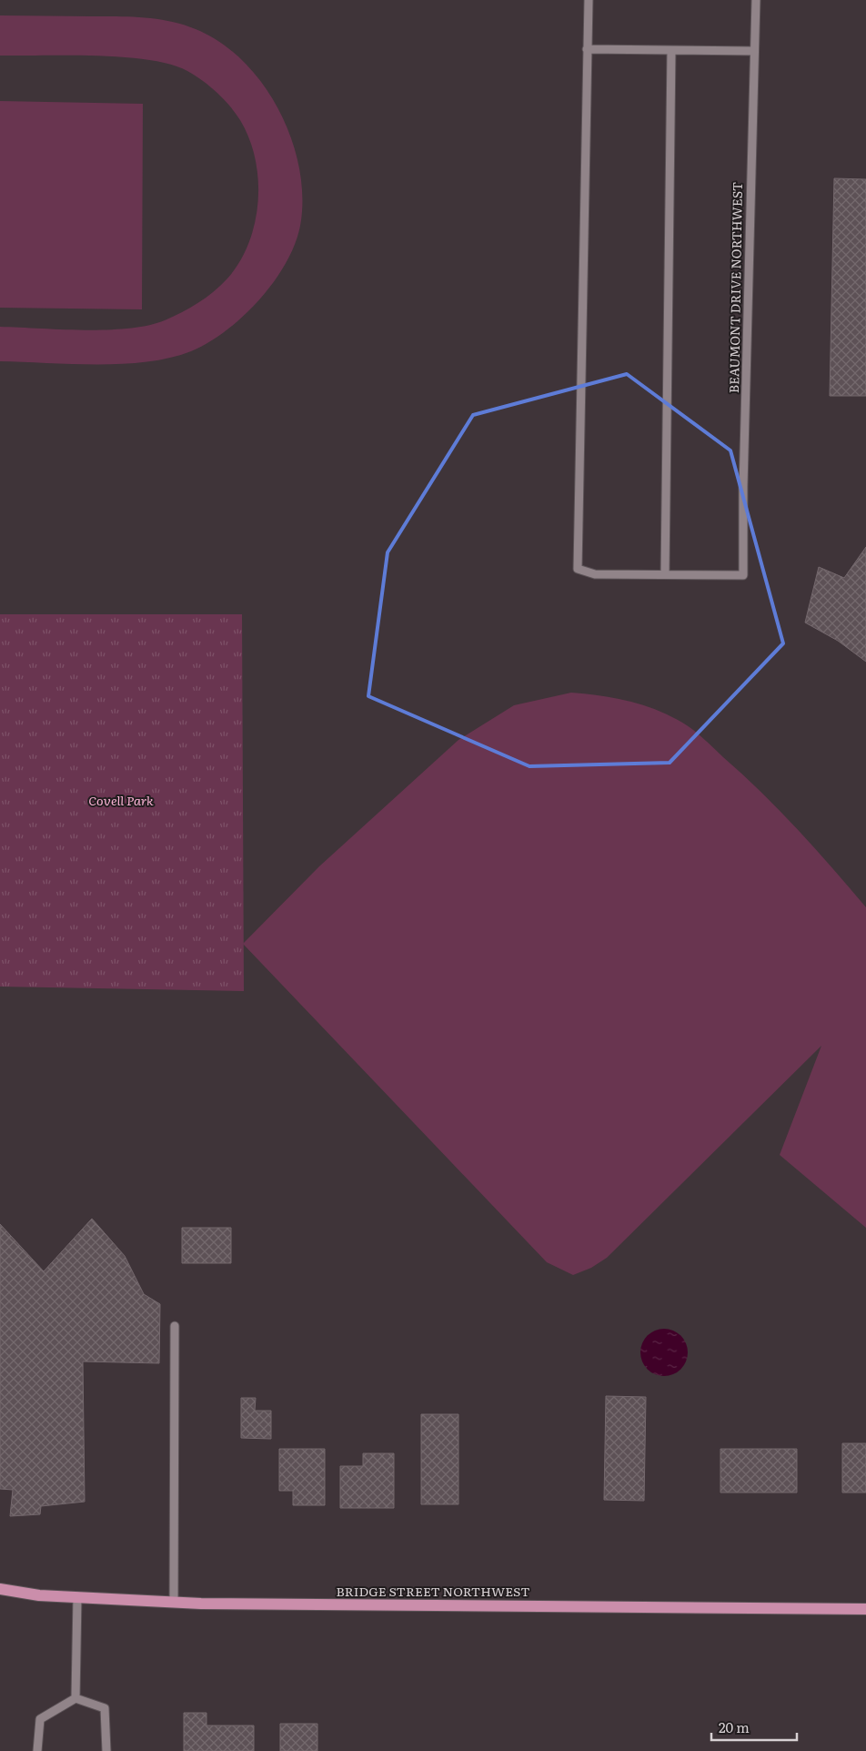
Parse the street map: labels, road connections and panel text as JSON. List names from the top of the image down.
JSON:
{
  "streets": {
    "main road": ["BRIDGE STREET NORTHWEST"],
    "lane": ["BEAUMONT DRIVE NORTHWEST"]
  },
  "parks": ["Covell Park"],
  "scale_bar": "20 m"
}
